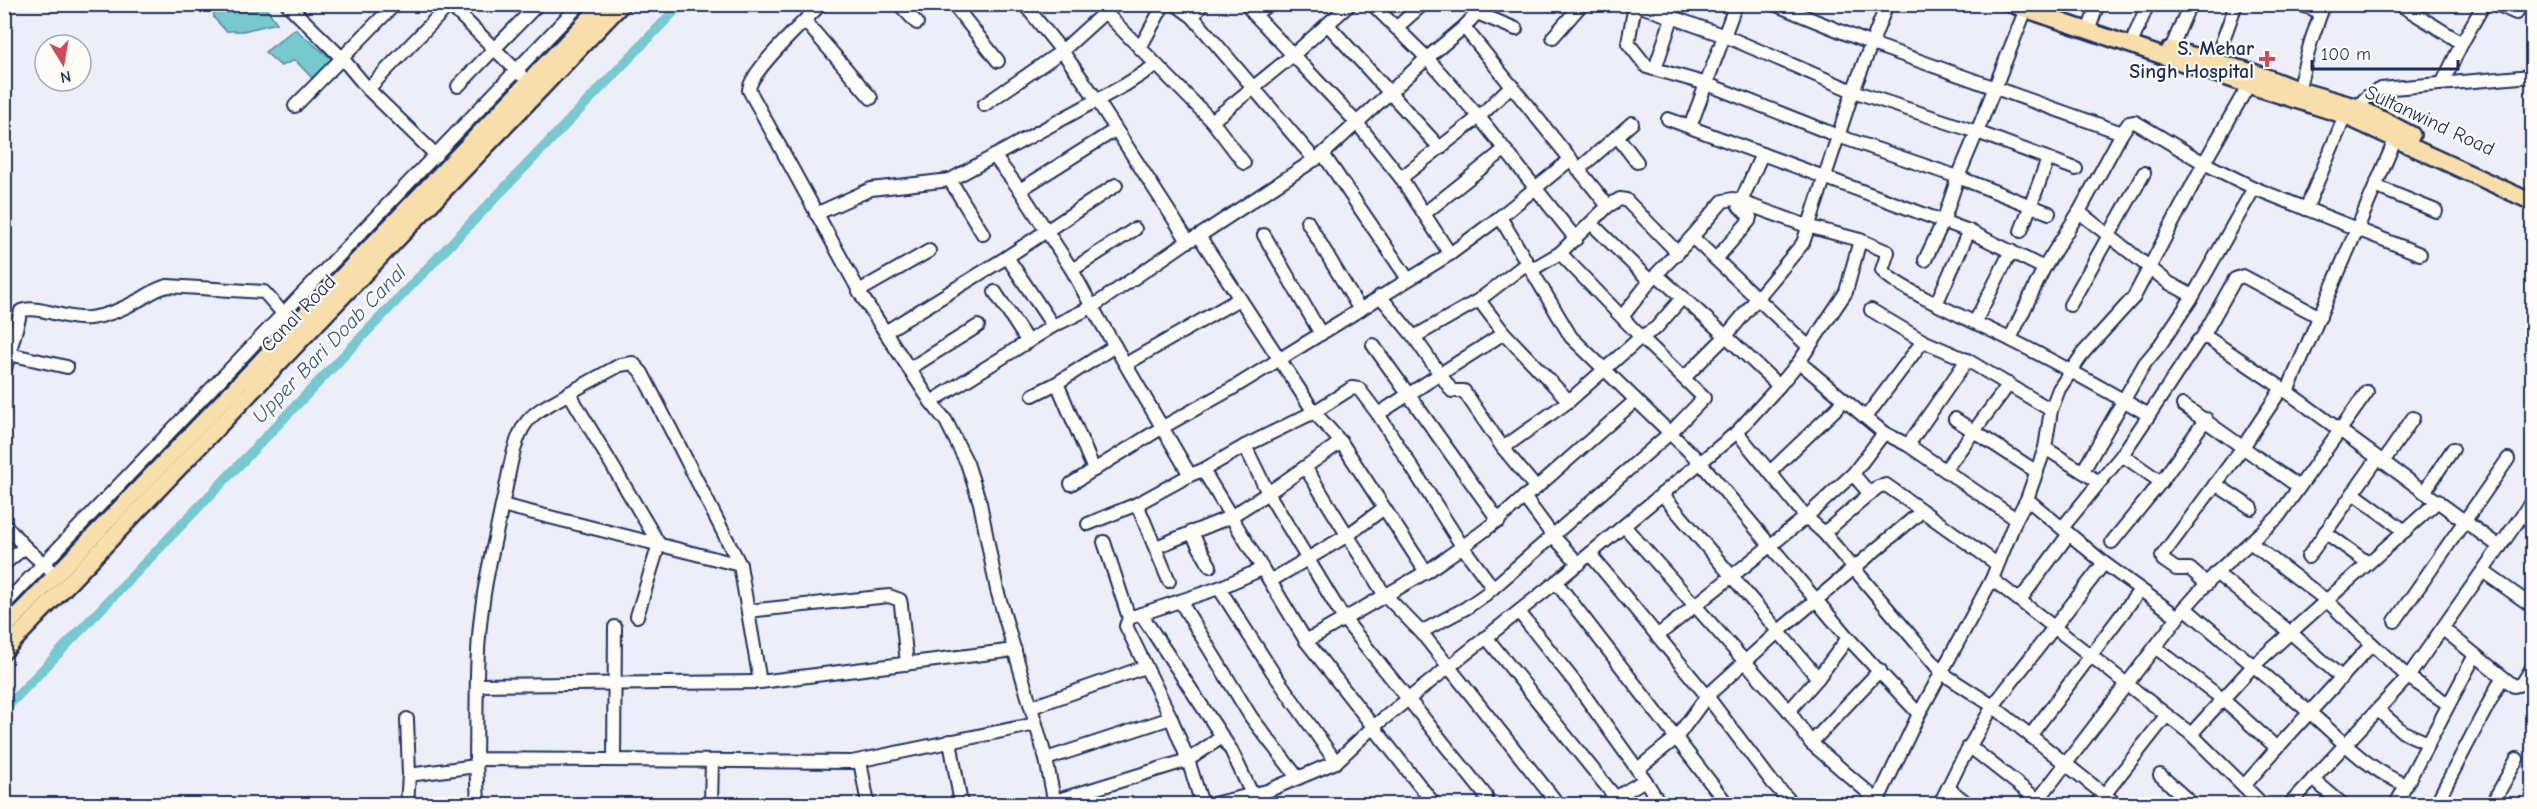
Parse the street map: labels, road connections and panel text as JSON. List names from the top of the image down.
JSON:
{
  "streets": {
    "main road": ["Sultanwind Road", "Canal Road"]
  },
  "water": ["Upper Bari Doab Canal"],
  "places": {
    "health": ["S. Mehar Singh Hospital"]
  },
  "scale_bar": "100 m",
  "north": "bottom"
}
